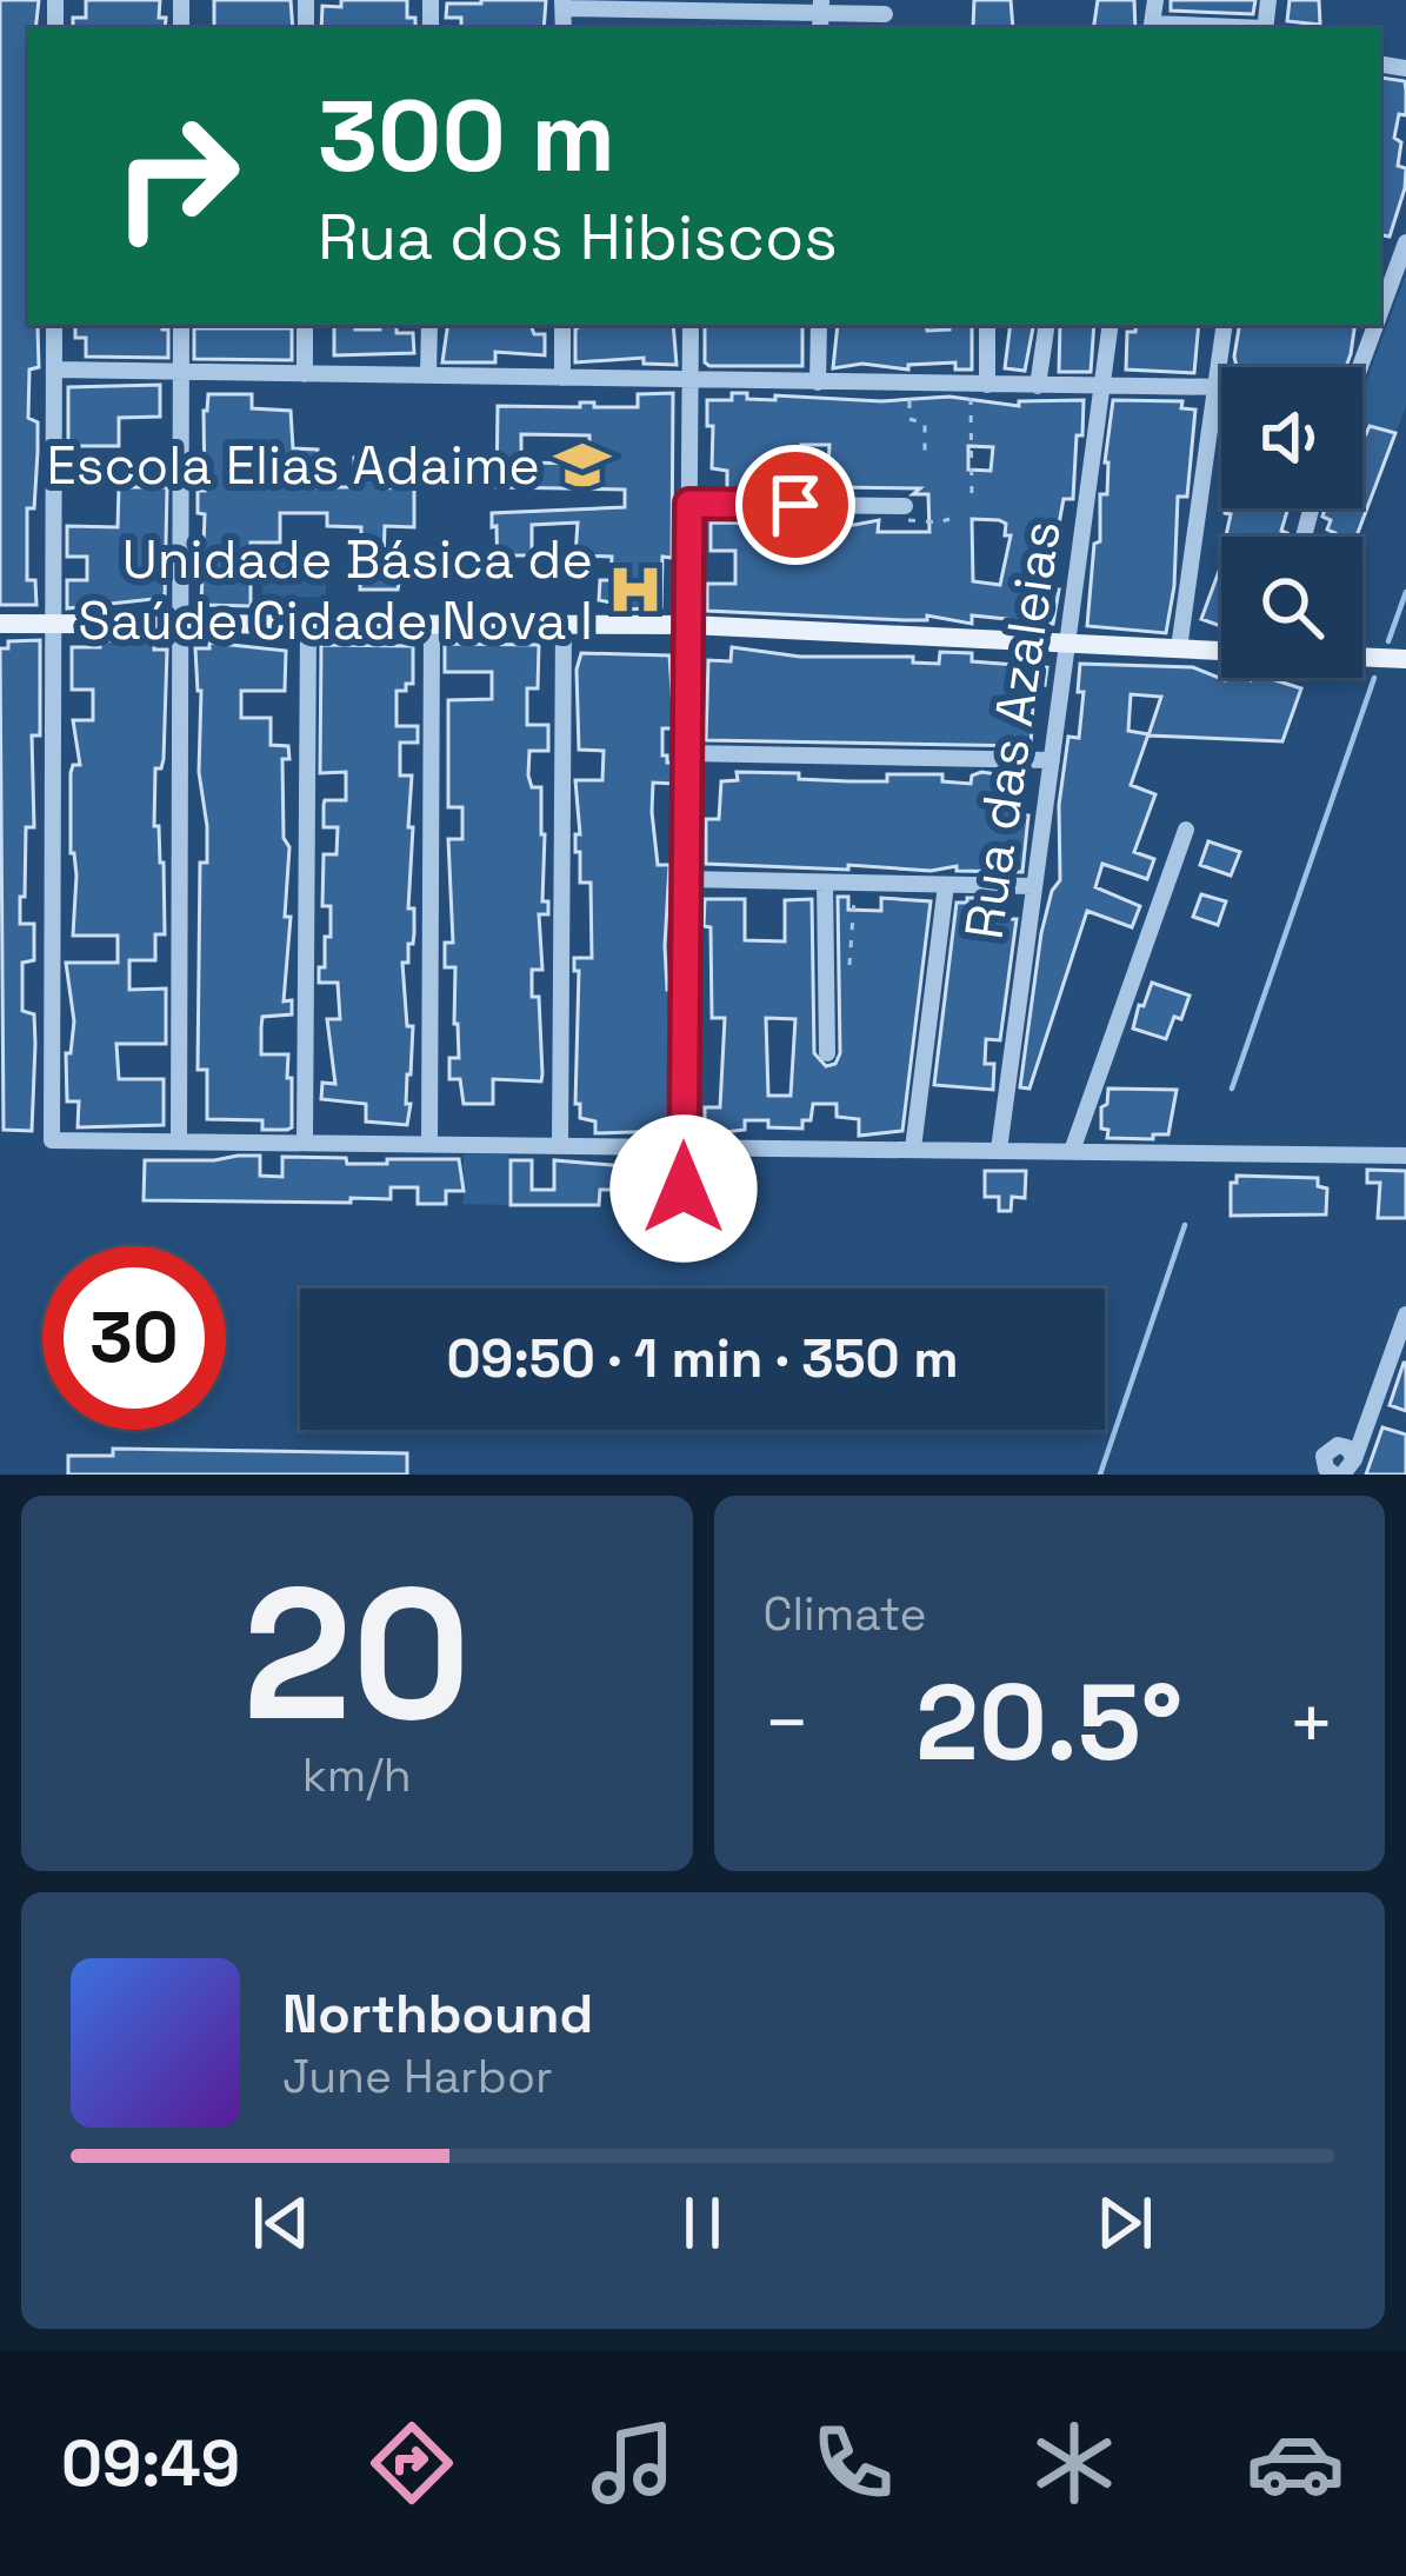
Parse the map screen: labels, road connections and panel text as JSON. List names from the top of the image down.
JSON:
{
  "streets": {
    "street": ["Rua das Azaleias"]
  },
  "places": {
    "school or university": ["Escola Elias Adaime"],
    "hospital": ["Unidade Básica de Saúde Cidade Nova I"]
  },
  "page": {
    "turn": ["300 m", "Rua dos Hibiscos"],
    "limit": "30",
    "trip": "09:50 · 1 min · 350 m",
    "tile": [
      ["20", "km/h"],
      "Climate"
    ],
    "heat": ["−", "20.5°", "+"],
    "song": ["Northbound", "June Harbor"],
    "tabs": "09:49"
  }
}
